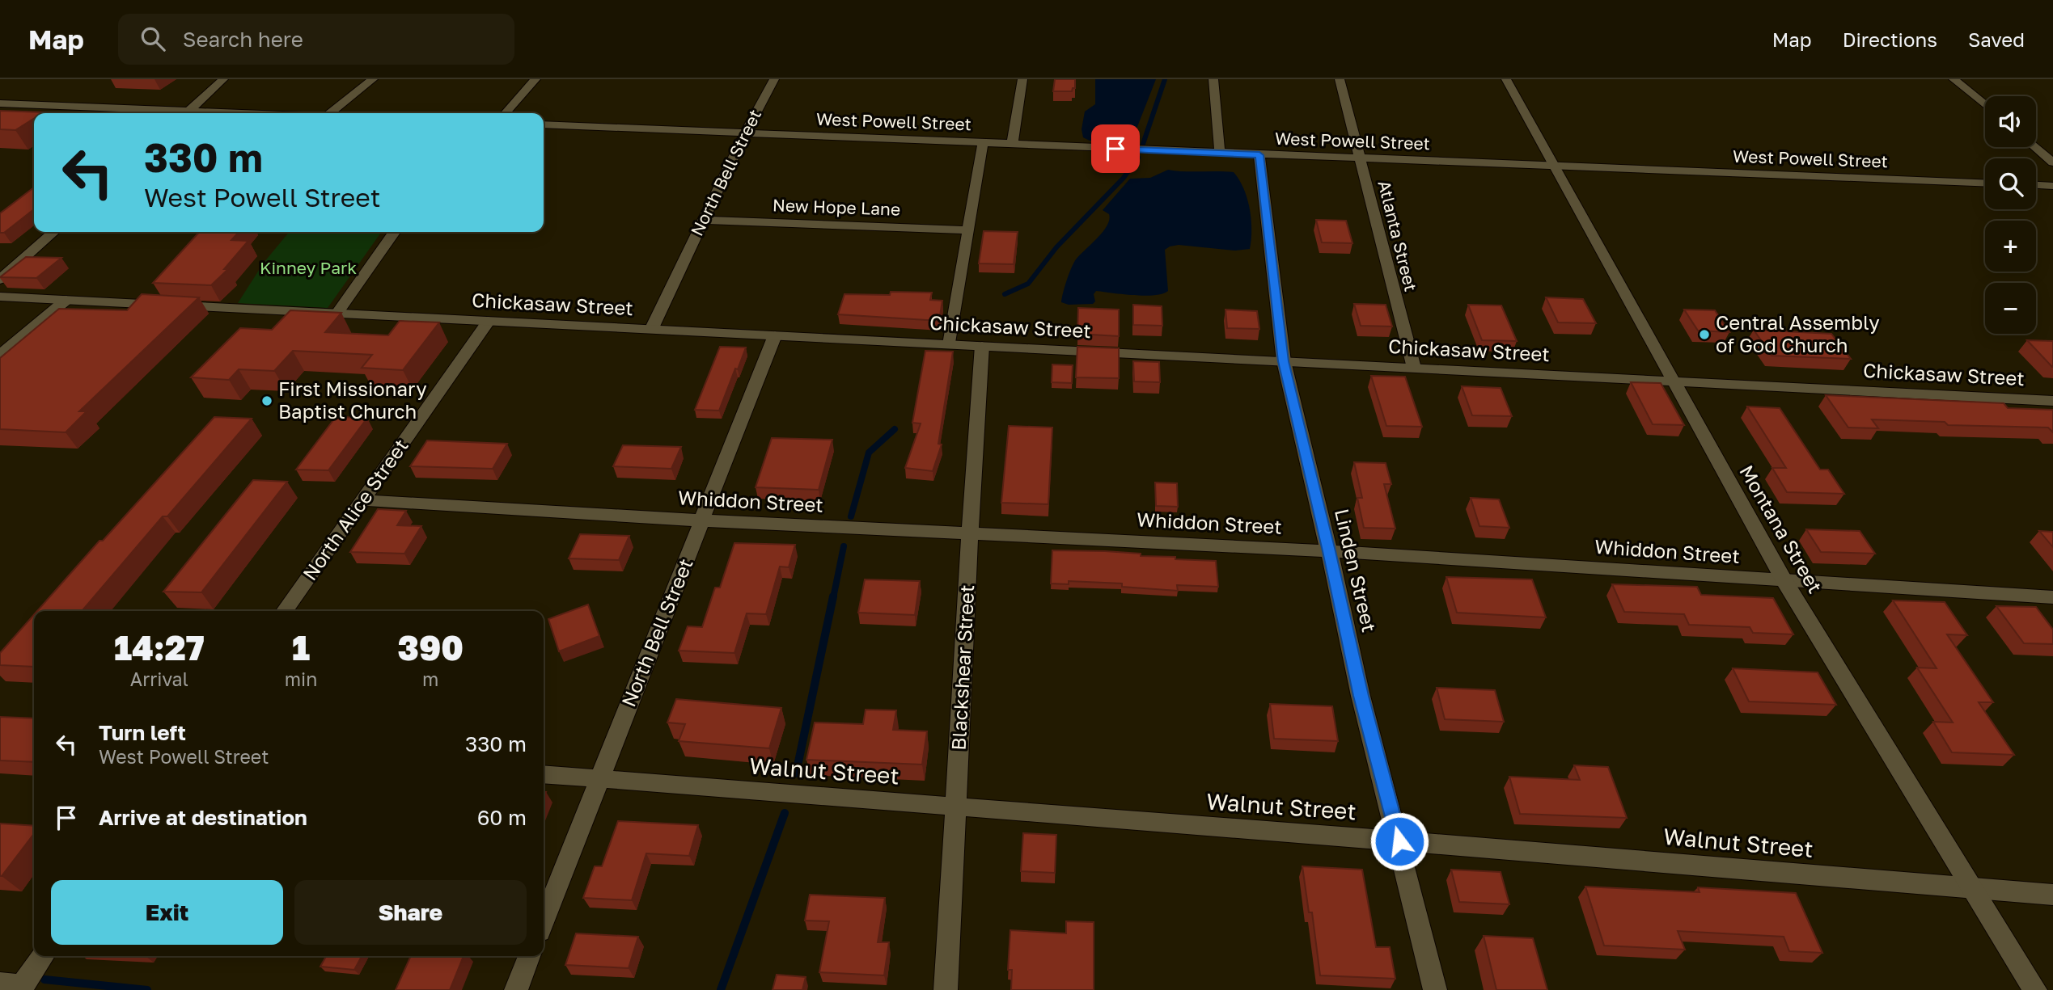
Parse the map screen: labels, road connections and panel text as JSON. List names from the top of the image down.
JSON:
{
  "streets": {
    "street": [
      "West Powell Street",
      "North Bell Street",
      "New Hope Lane",
      "Atlanta Street",
      "Chickasaw Street",
      "Whiddon Street",
      "North Alice Street",
      "Montana Street",
      "Linden Street",
      "Blackshear Street",
      "Walnut Street"
    ]
  },
  "crossings": [
    ["West Powell Street", "North Bell Street"],
    ["West Powell Street", "Atlanta Street"],
    ["West Powell Street", "Montana Street"],
    ["West Powell Street", "Linden Street"],
    ["North Bell Street", "New Hope Lane"],
    ["North Bell Street", "Chickasaw Street"],
    ["North Bell Street", "Whiddon Street"],
    ["North Bell Street", "Walnut Street"],
    ["Atlanta Street", "Chickasaw Street"],
    ["Chickasaw Street", "North Alice Street"],
    ["Chickasaw Street", "Montana Street"],
    ["Chickasaw Street", "Linden Street"],
    ["Chickasaw Street", "Blackshear Street"],
    ["Whiddon Street", "North Alice Street"],
    ["Whiddon Street", "Montana Street"],
    ["Whiddon Street", "Linden Street"],
    ["Whiddon Street", "Blackshear Street"],
    ["Montana Street", "Walnut Street"],
    ["Linden Street", "Walnut Street"],
    ["Blackshear Street", "Walnut Street"]
  ],
  "parks": ["Kinney Park"],
  "places": ["Central Assembly of God Church", "First Missionary Baptist Church"],
  "page": {
    "header": "Map",
    "search": "Search here",
    "nav": ["Map", "Directions", "Saved"],
    "map_buttons": ["+", "−"],
    "turn": ["330 m", "West Powell Street"],
    "eta": [
      "14:27",
      "Arrival",
      "1",
      "min",
      "390",
      "m"
    ],
    "list": [
      {
        "name": "Turn left",
        "note": "West Powell Street",
        "value": "330 m"
      },
      {
        "name": "Arrive at destination",
        "value": "60 m"
      }
    ],
    "buttons": ["Exit", "Share"]
  }
}
